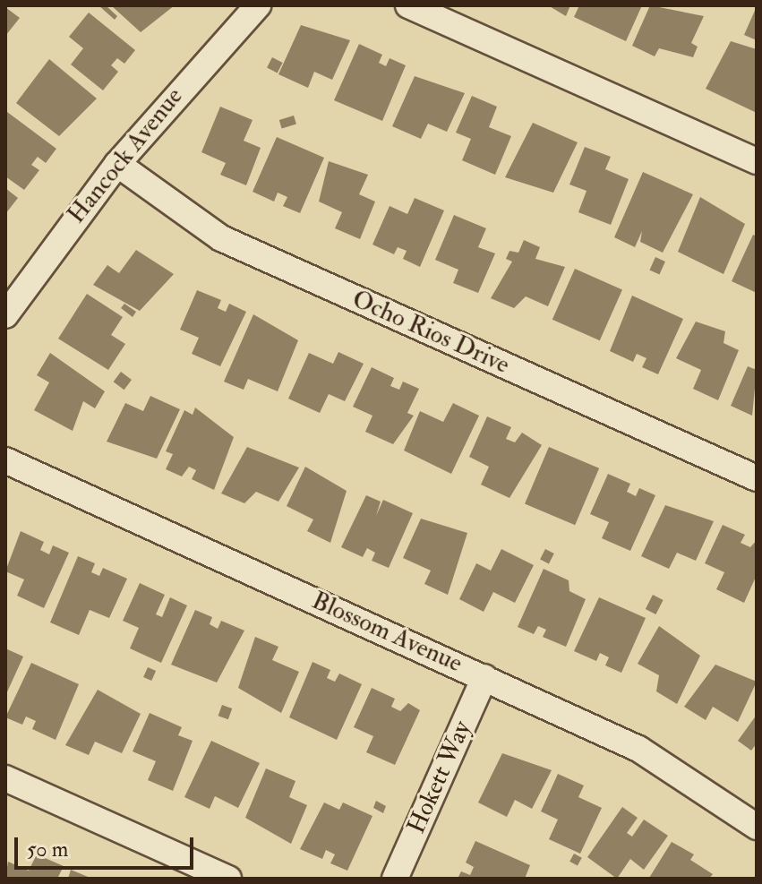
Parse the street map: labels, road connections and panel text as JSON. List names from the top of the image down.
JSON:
{
  "streets": {
    "street": [
      "Hancock Avenue",
      "Ocho Rios Drive",
      "Blossom Avenue",
      "Hokett Way"
    ]
  },
  "crossings": [
    ["Hancock Avenue", "Ocho Rios Drive"],
    ["Blossom Avenue", "Hokett Way"]
  ],
  "scale_bar": "50 m"
}
